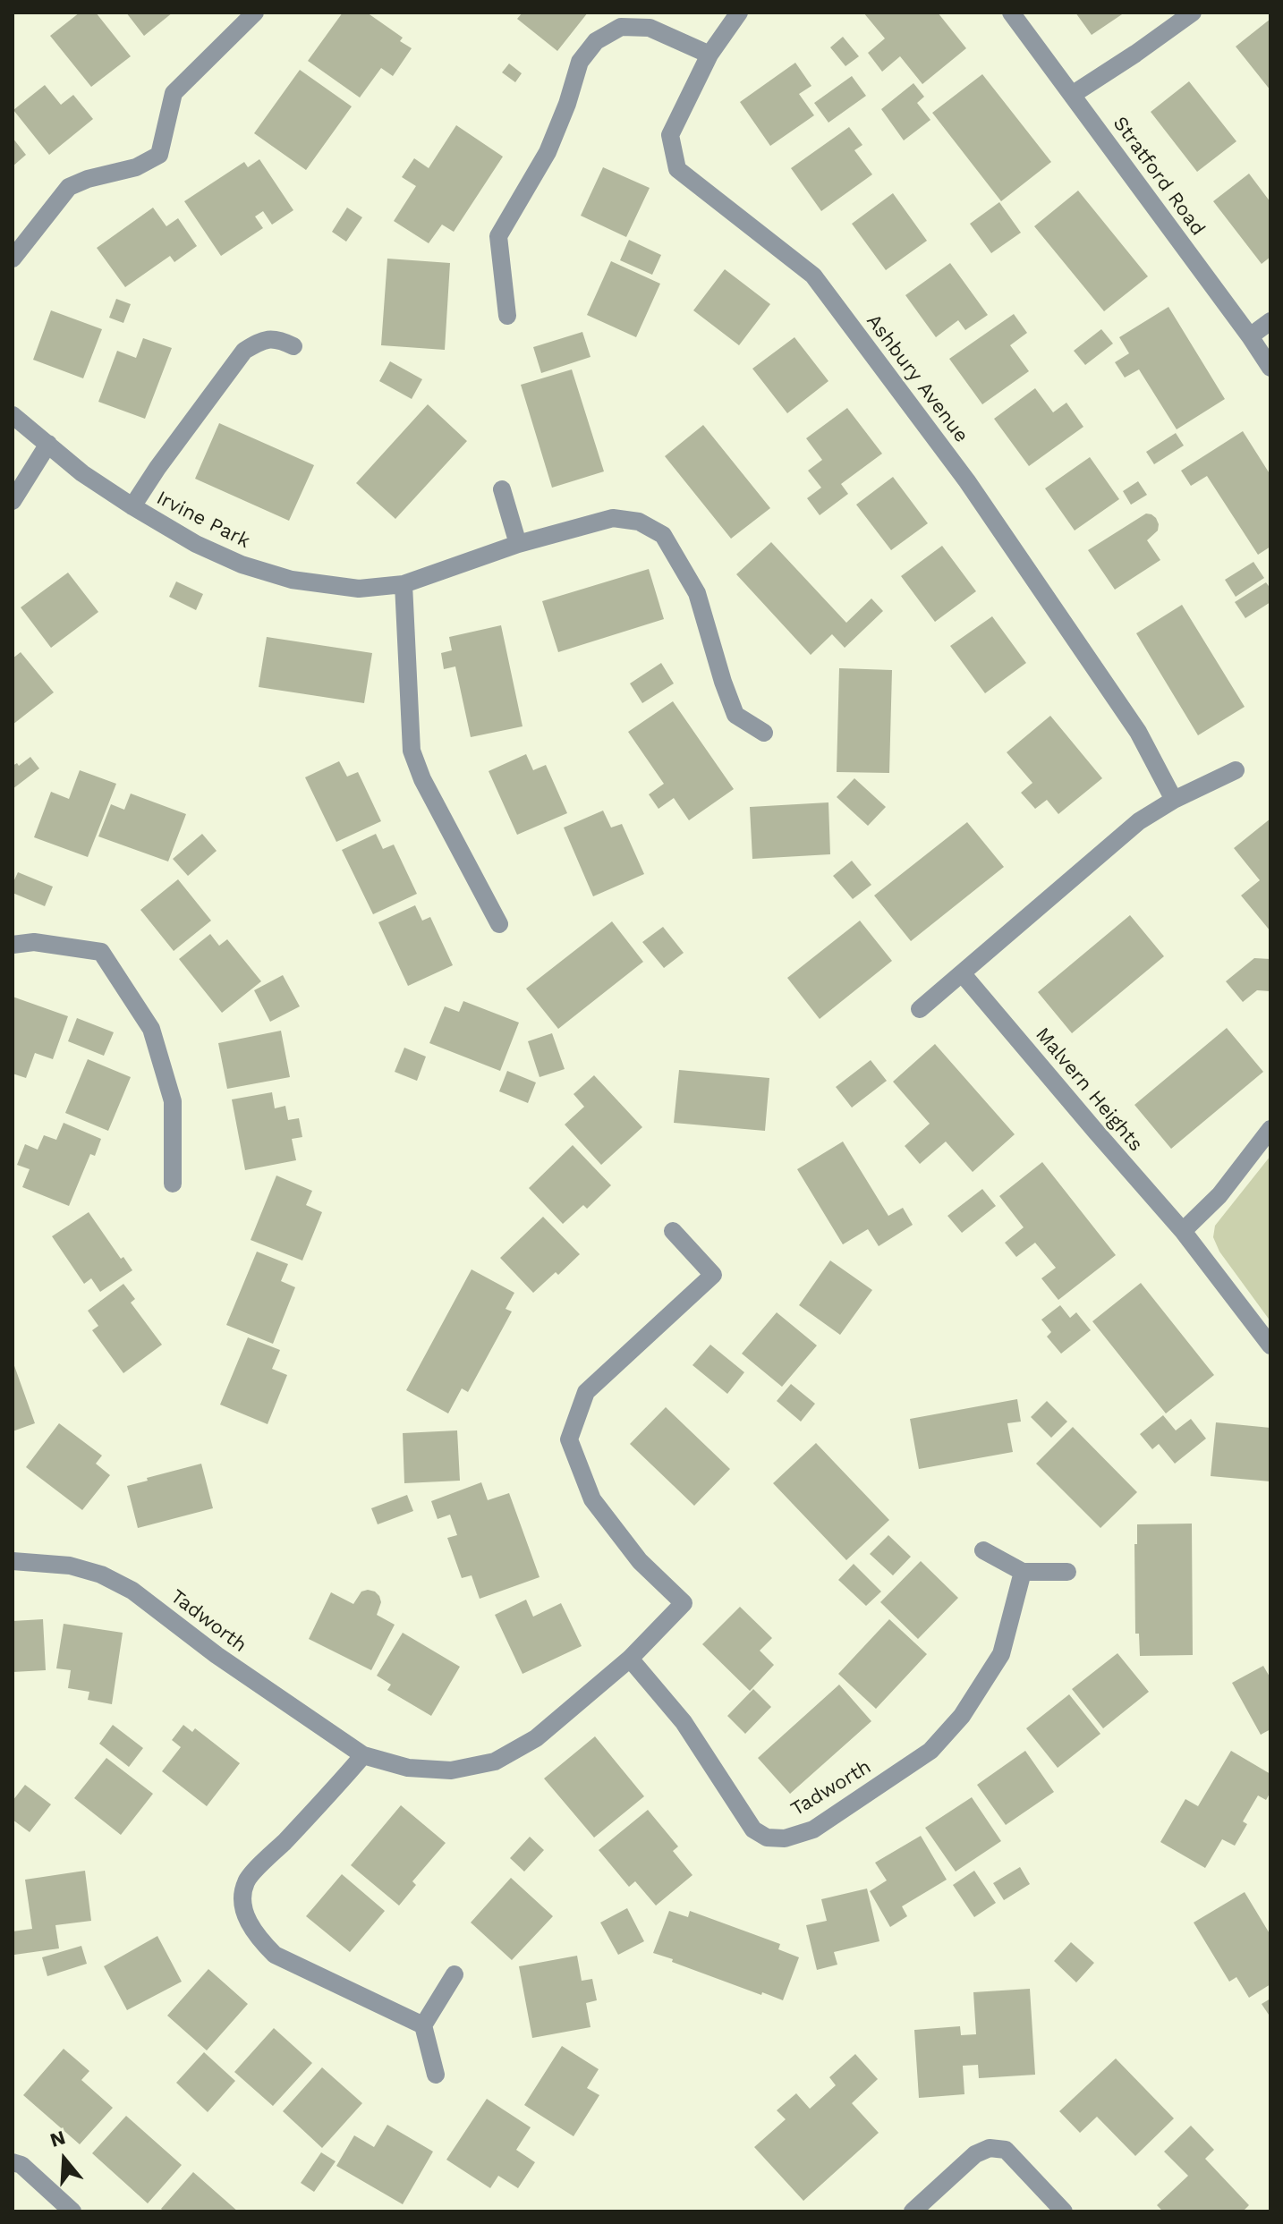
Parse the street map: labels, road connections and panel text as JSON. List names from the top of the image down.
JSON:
{
  "streets": {
    "street": [
      "Stratford Road",
      "Ashbury Avenue",
      "Irvine Park",
      "Malvern Heights",
      "Tadworth"
    ]
  },
  "north": "top"
}
